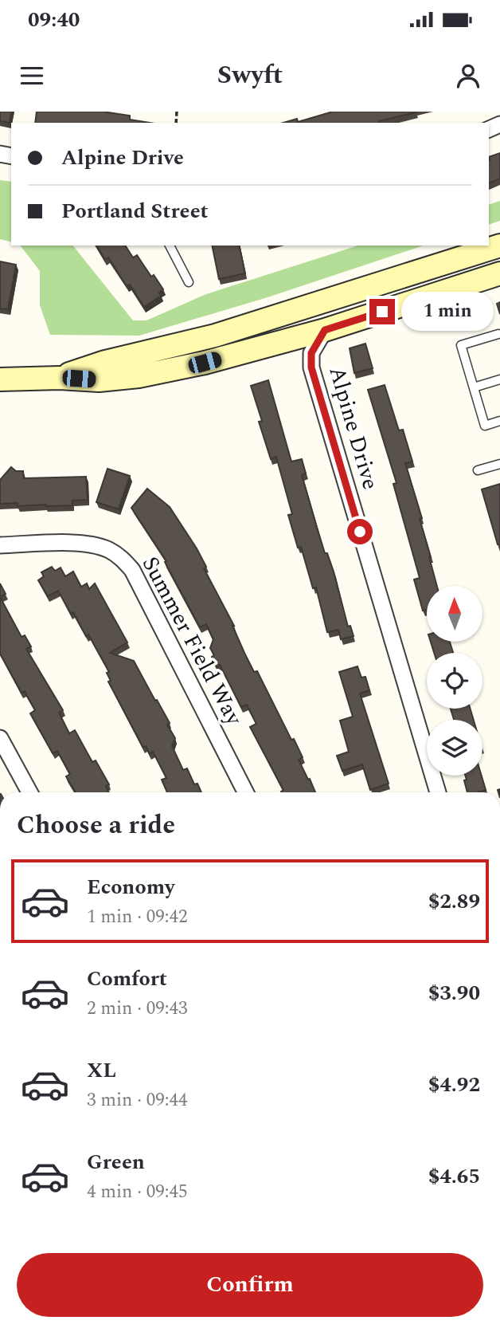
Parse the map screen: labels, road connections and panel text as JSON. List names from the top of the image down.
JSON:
{
  "streets": {
    "street": ["Alpine Drive", "Summer Field Way"]
  },
  "north": "top",
  "page": {
    "status": "09:40",
    "header": "Swyft",
    "banner": ["Alpine Drive", "Portland Street"],
    "bubble": "1 min",
    "heading": "Choose a ride",
    "list": [
      {
        "name": "Economy",
        "note": "1 min · 09:42",
        "value": "$2.89"
      },
      {
        "name": "Comfort",
        "note": "2 min · 09:43",
        "value": "$3.90"
      },
      {
        "name": "XL",
        "note": "3 min · 09:44",
        "value": "$4.92"
      },
      {
        "name": "Green",
        "note": "4 min · 09:45",
        "value": "$4.65"
      }
    ],
    "buttons": "Confirm"
  }
}
